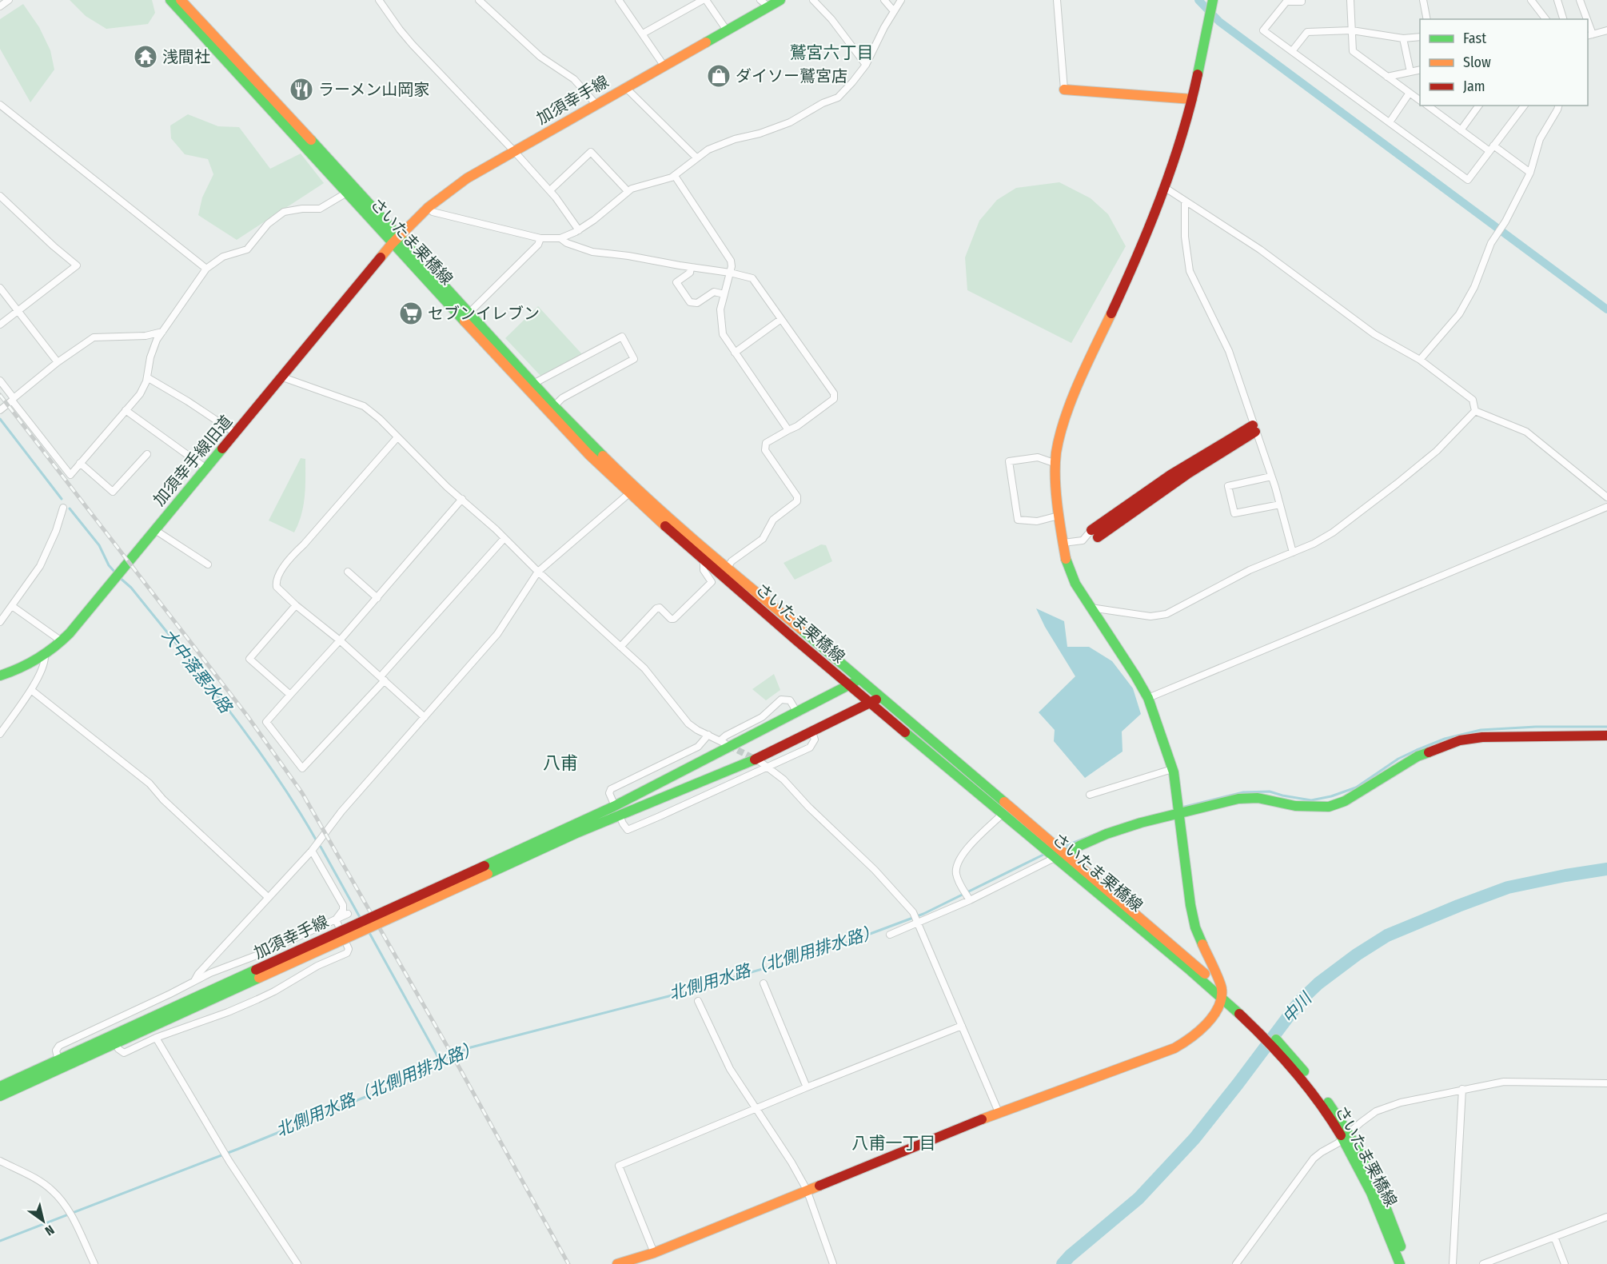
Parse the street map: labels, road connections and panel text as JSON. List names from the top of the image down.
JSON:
{
  "streets": {
    "main road": ["加須幸手線", "さいたま栗橋線", "加須幸手線旧道"]
  },
  "crossings": [
    ["加須幸手線", "さいたま栗橋線"],
    ["加須幸手線", "加須幸手線旧道"],
    ["さいたま栗橋線", "加須幸手線旧道"]
  ],
  "districts": ["鷲宮六丁目", "八甫", "八甫一丁目"],
  "water": ["大中落悪水路", "北側用水路（北側用排水路）", "中川"],
  "places": {
    "temple": ["浅間社"],
    "shop": ["ダイソー鷲宮店"],
    "restaurant": ["ラーメン山岡家"],
    "supermarket": ["セブンイレブン"]
  },
  "legend": ["Fast", "Slow", "Jam"],
  "north": "bottom right"
}
